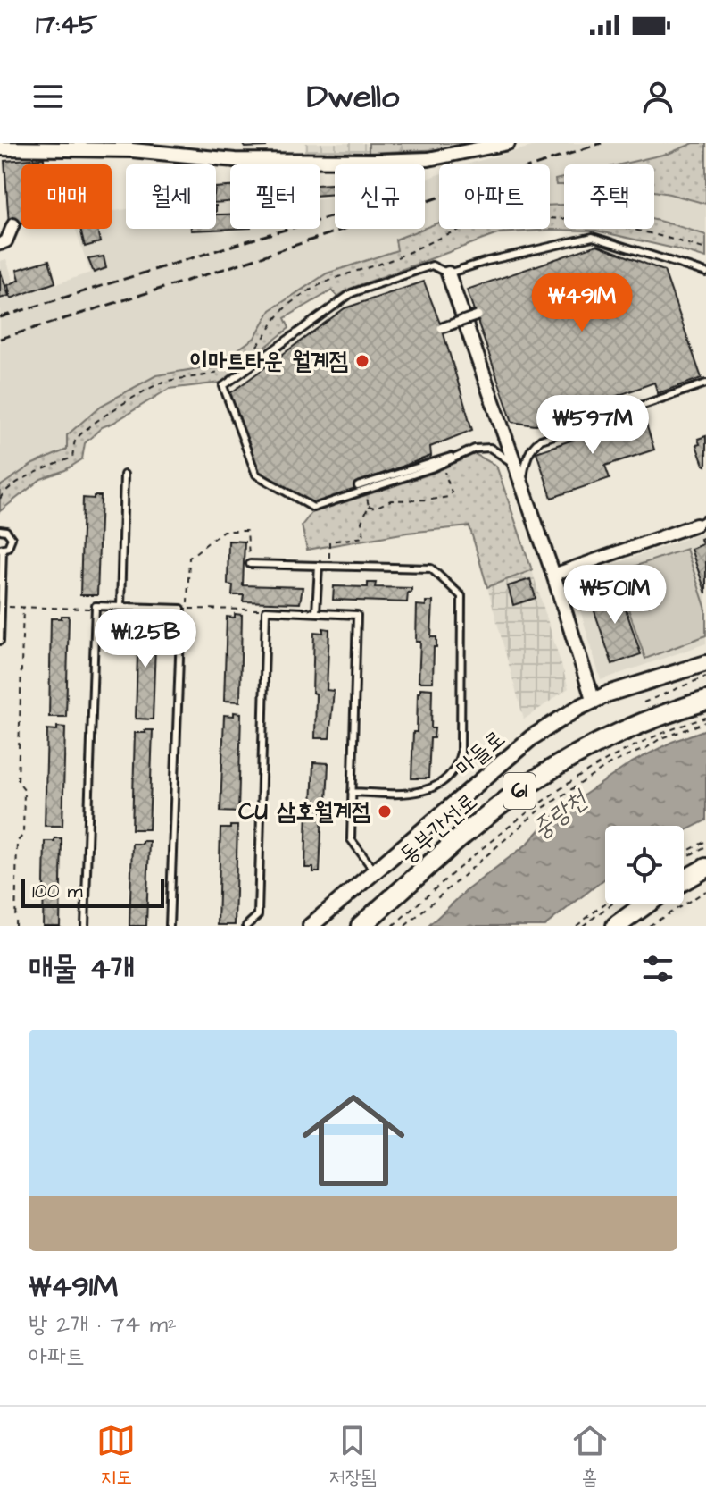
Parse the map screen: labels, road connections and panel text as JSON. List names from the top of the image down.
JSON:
{
  "streets": {
    "highway": ["61", "동부간선로"],
    "main road": ["마들로"]
  },
  "water": ["중랑천"],
  "places": ["이마트타운 월계점", "CU 삼호월계점"],
  "scale_bar": "100 m",
  "page": {
    "status": "17:45",
    "header": "Dwello",
    "chip": [
      "매매",
      "월세",
      "필터",
      "신규",
      "아파트",
      "주택"
    ],
    "price": [
      "₩491M",
      "₩597M",
      "₩501M",
      "₩1.25B"
    ],
    "scale": "100 m",
    "heading": "매물 4개",
    "list": [
      {
        "name": "₩491M",
        "note": "방 2개 · 74 m² · 아파트"
      }
    ],
    "tabs": ["지도", "저장됨", "홈"]
  }
}
